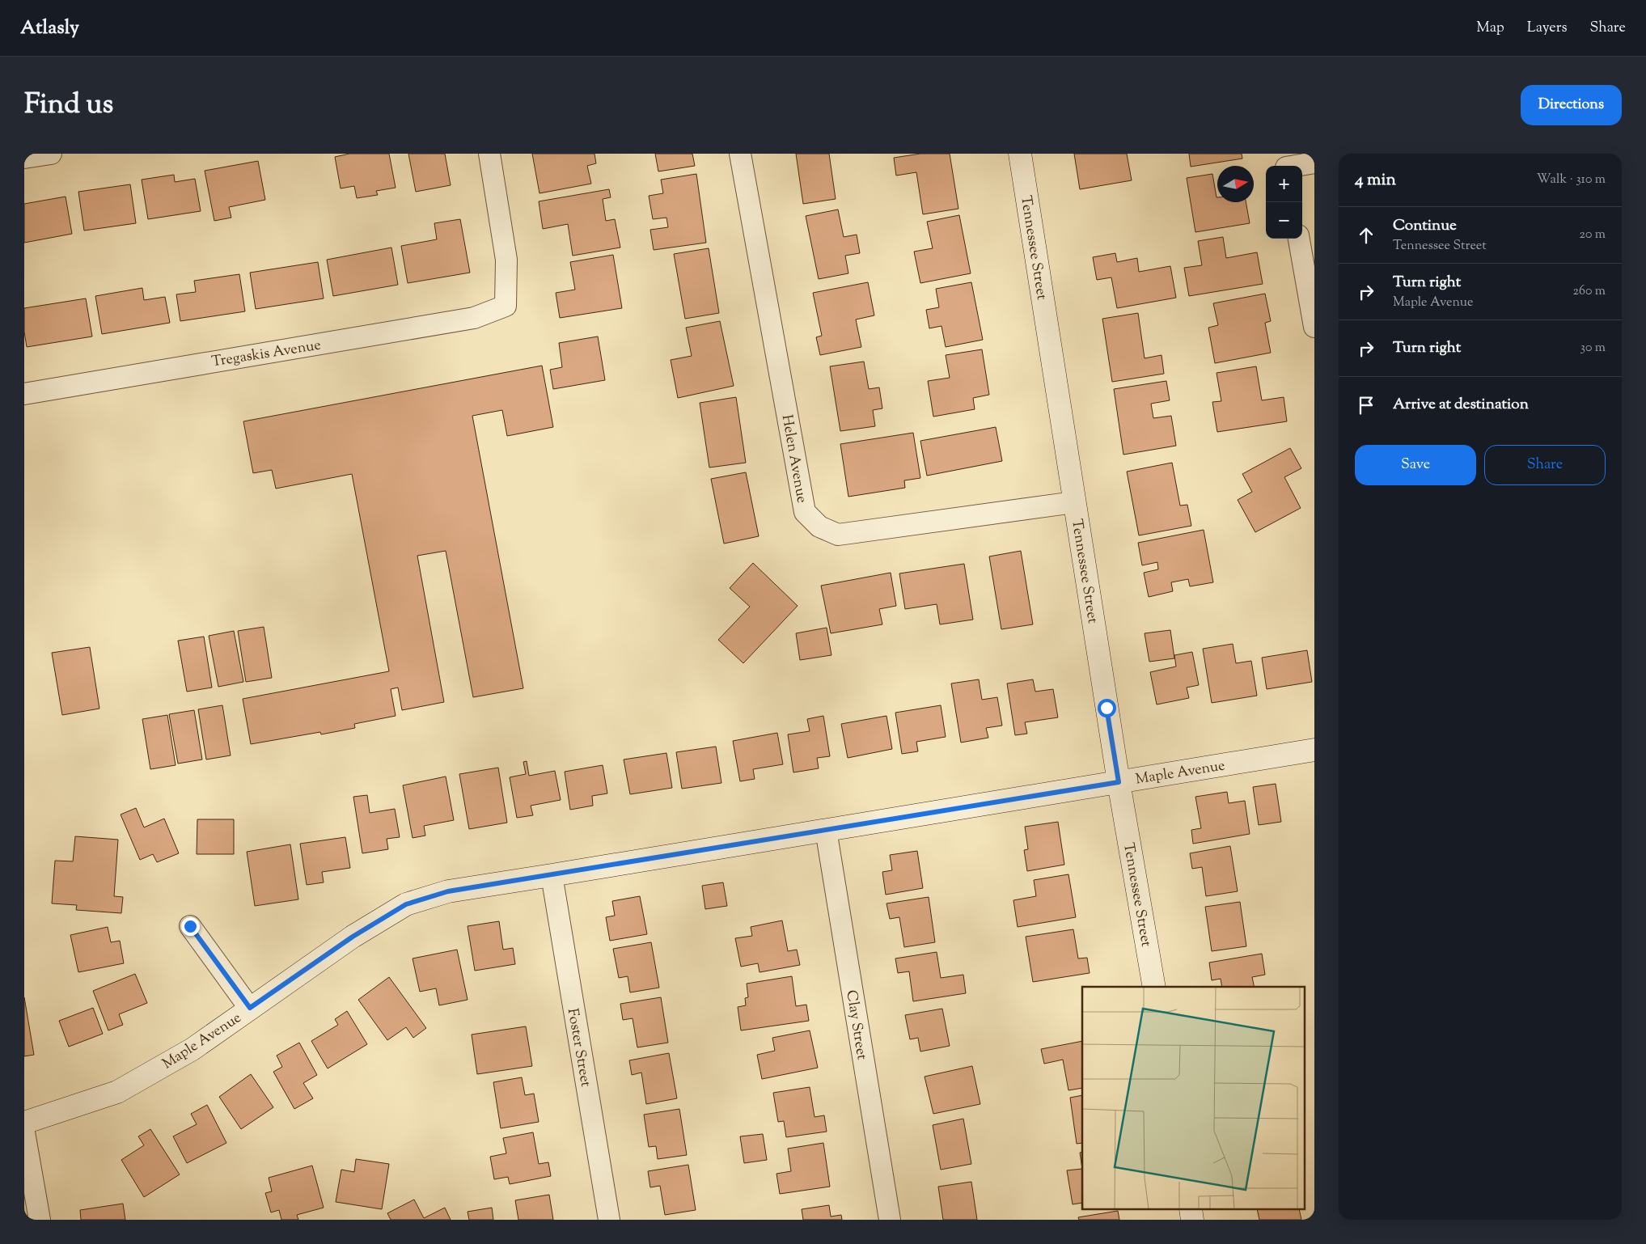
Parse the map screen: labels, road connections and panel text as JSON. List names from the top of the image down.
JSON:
{
  "streets": {
    "street": [
      "Tennessee Street",
      "Tregaskis Avenue",
      "Helen Avenue",
      "Maple Avenue",
      "Clay Street",
      "Foster Street"
    ]
  },
  "crossings": [
    ["Tennessee Street", "Helen Avenue"],
    ["Tennessee Street", "Maple Avenue"],
    ["Maple Avenue", "Clay Street"],
    ["Maple Avenue", "Foster Street"]
  ],
  "north": "right",
  "page": {
    "header": "Atlasly",
    "nav": ["Map", "Layers", "Share"],
    "title": "Find us",
    "buttons": [
      "Directions",
      ["Save", "Share"]
    ],
    "heading": ["4 min", "Walk · 310 m"],
    "map_buttons": ["+", "−"],
    "list": [
      ["Continue", "Tennessee Street", "20 m"],
      ["Turn right", "Maple Avenue", "260 m"],
      ["Turn right", "30 m"],
      "Arrive at destination"
    ]
  }
}
